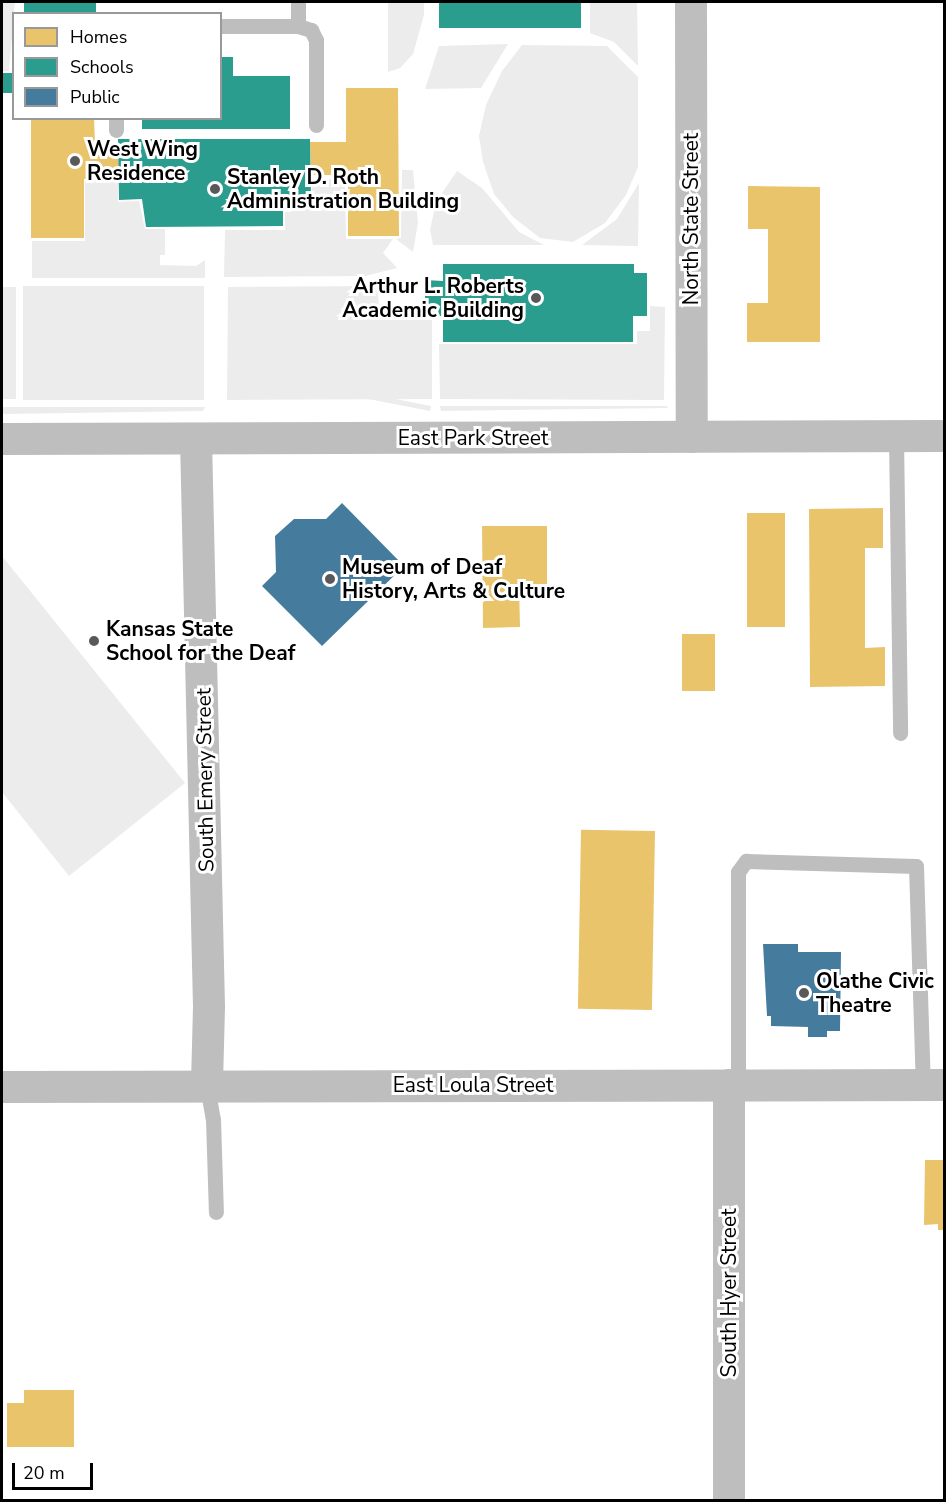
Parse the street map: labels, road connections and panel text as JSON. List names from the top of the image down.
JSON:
{
  "streets": {
    "street": [
      "North State Street",
      "East Park Street",
      "South Emery Street",
      "East Loula Street",
      "South Hyer Street"
    ]
  },
  "crossings": [
    ["North State Street", "East Park Street"],
    ["East Park Street", "South Emery Street"],
    ["South Emery Street", "East Loula Street"],
    ["East Loula Street", "South Hyer Street"]
  ],
  "places": [
    "West Wing Residence",
    "Stanley D. Roth Administration Building",
    "Arthur L. Roberts Academic Building",
    "Museum of Deaf History, Arts & Culture",
    "Kansas State School for the Deaf",
    "Olathe Civic Theatre"
  ],
  "legend": ["Homes", "Schools", "Public"],
  "scale_bar": "20 m"
}
